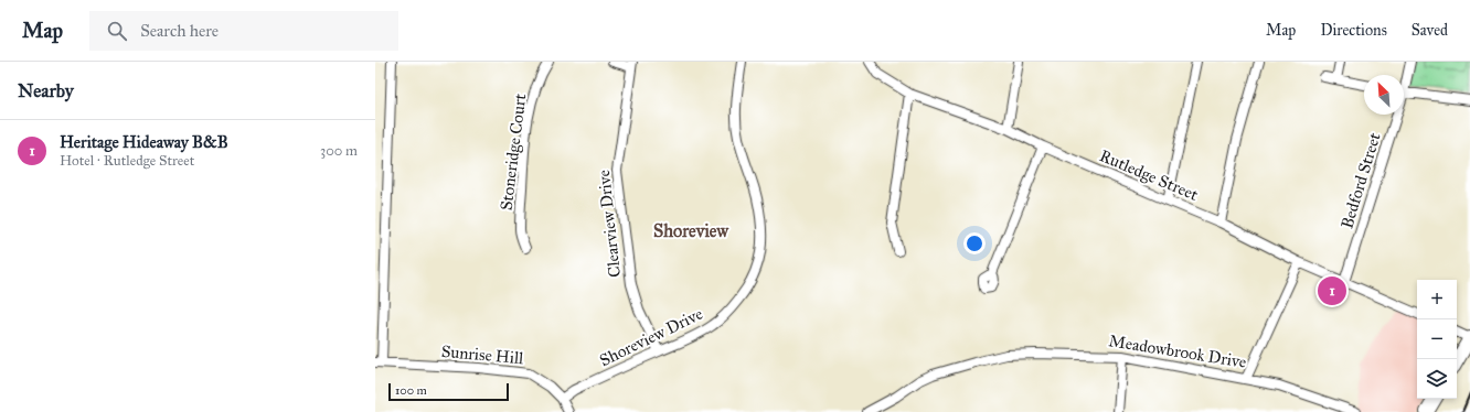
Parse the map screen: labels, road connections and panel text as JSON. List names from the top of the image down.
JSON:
{
  "streets": {
    "street": [
      "Stoneridge Court",
      "Rutledge Street",
      "Bedford Street",
      "Clearview Drive",
      "Shoreview Drive",
      "Meadowbrook Drive",
      "Sunrise Hill"
    ]
  },
  "crossings": [
    ["Rutledge Street", "Bedford Street"],
    ["Clearview Drive", "Shoreview Drive"],
    ["Shoreview Drive", "Sunrise Hill"]
  ],
  "districts": ["Shoreview"],
  "scale_bar": "100 m",
  "north": "top left",
  "page": {
    "header": "Map",
    "search": "Search here",
    "nav": ["Map", "Directions", "Saved"],
    "heading": "Nearby",
    "list": [
      {
        "mark": "1",
        "name": "Heritage Hideaway B&B",
        "note": "Hotel · Rutledge Street",
        "value": "300 m"
      }
    ],
    "pins": "1",
    "map_buttons": ["+", "−"],
    "scale": "100 m"
  }
}
